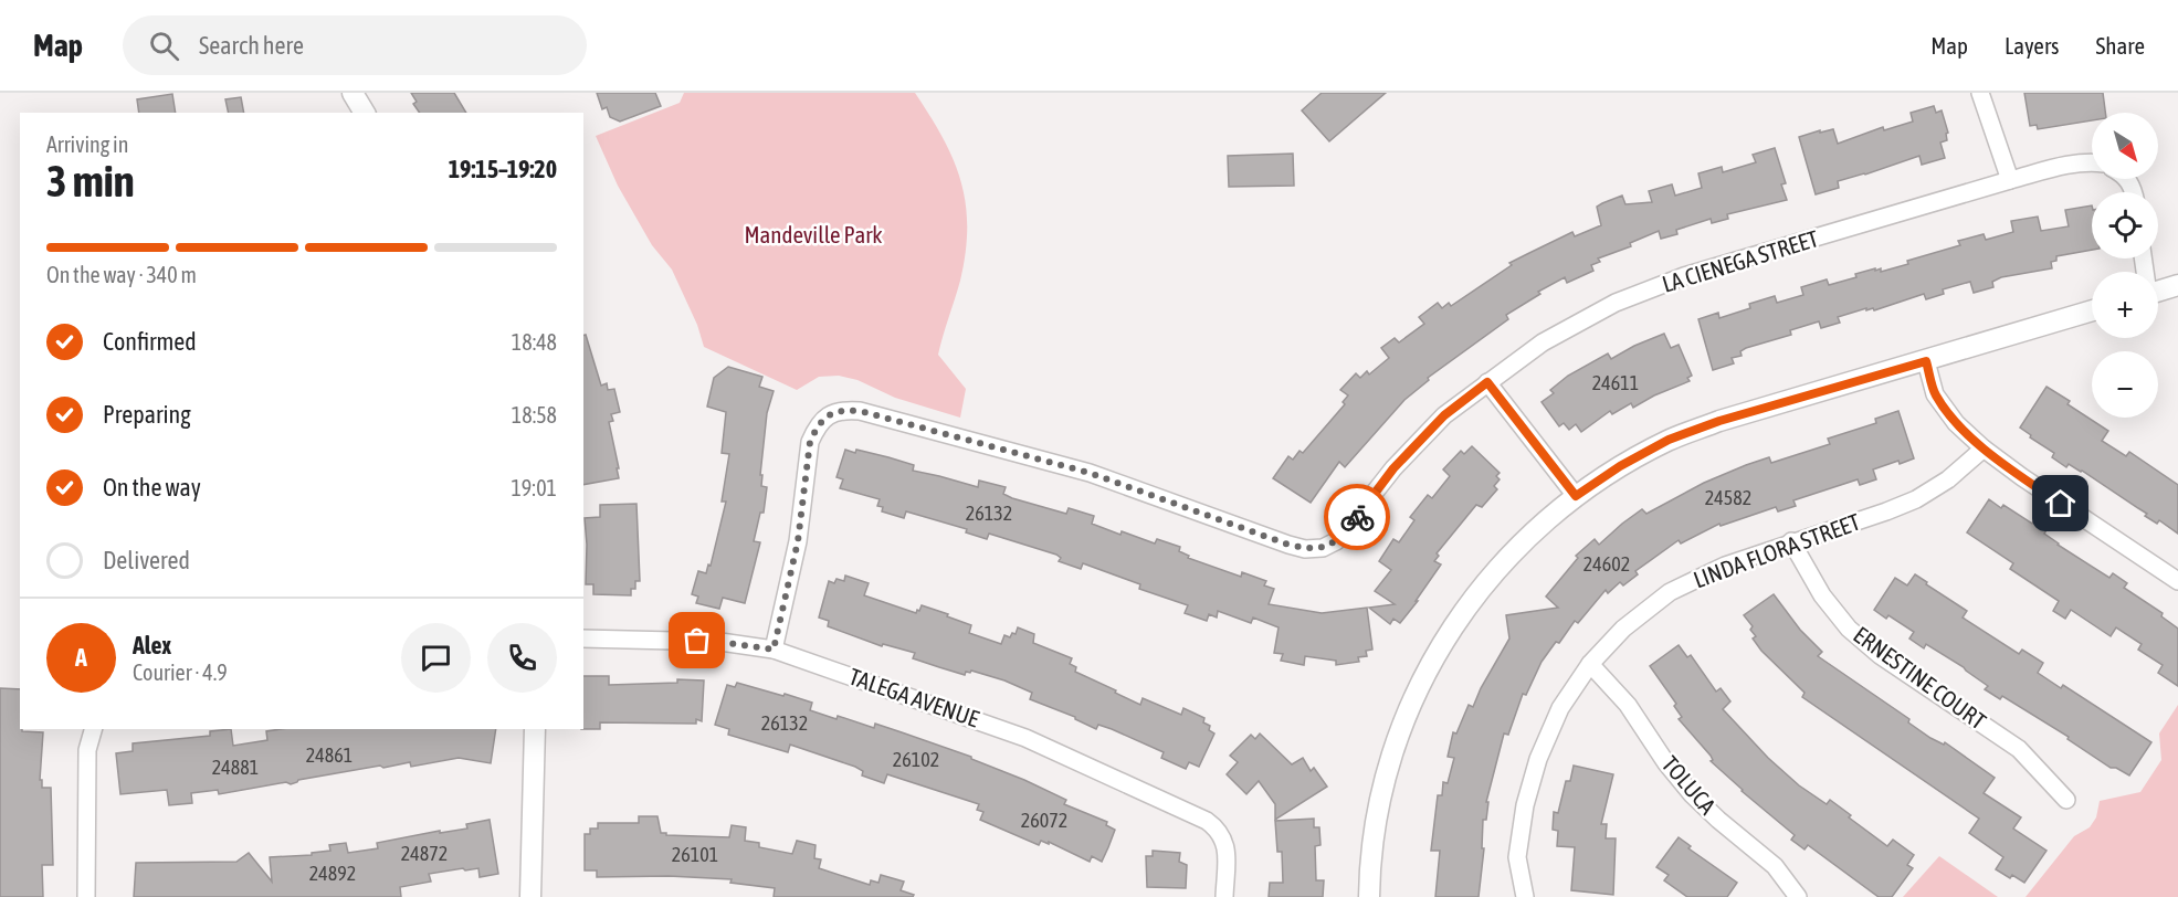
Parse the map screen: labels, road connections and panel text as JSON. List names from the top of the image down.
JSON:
{
  "streets": {
    "street": [
      "LA CIENEGA STREET",
      "LINDA FLORA STREET",
      "ERNESTINE COURT",
      "TALEGA AVENUE",
      "TOLUCA"
    ]
  },
  "crossings": [
    ["LA CIENEGA STREET", "TALEGA AVENUE"],
    ["LINDA FLORA STREET", "ERNESTINE COURT"],
    ["LINDA FLORA STREET", "TOLUCA"]
  ],
  "parks": ["Mandeville Park"],
  "house_numbers": [
    "24611",
    "24582",
    "26132",
    "24602",
    "26132",
    "24861",
    "26102",
    "24881",
    "26072",
    "24872",
    "26101",
    "24892"
  ],
  "north": "bottom right",
  "page": {
    "header": "Map",
    "search": "Search here",
    "nav": ["Map", "Layers", "Share"],
    "map_buttons": ["+", "−"],
    "heading": ["3 min", "Arriving in", "19:15–19:20"],
    "panel": ["Alex", "Courier · 4.9"],
    "bar": "On the way · 340 m",
    "list": [
      ["Confirmed", "18:48"],
      ["Preparing", "18:58"],
      ["On the way", "19:01"],
      "Delivered"
    ],
    "round": "A"
  }
}
